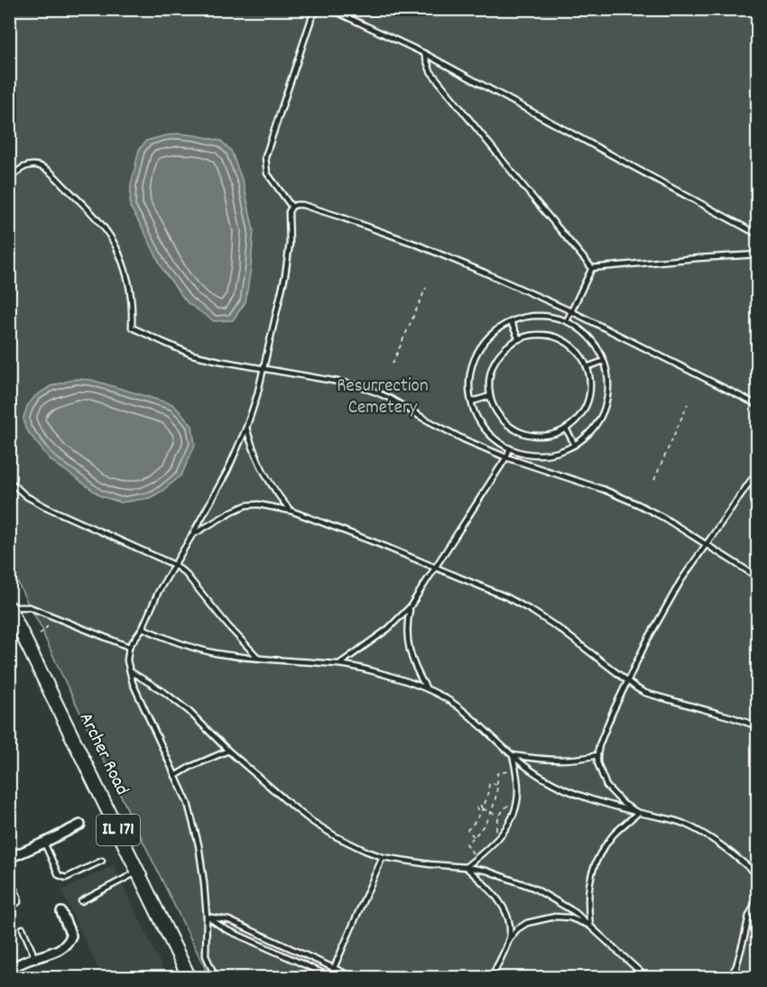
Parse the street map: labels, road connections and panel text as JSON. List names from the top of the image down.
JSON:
{
  "streets": {
    "main road": ["Archer Road", "IL 171"]
  },
  "parks": ["Resurrection Cemetery"]
}
